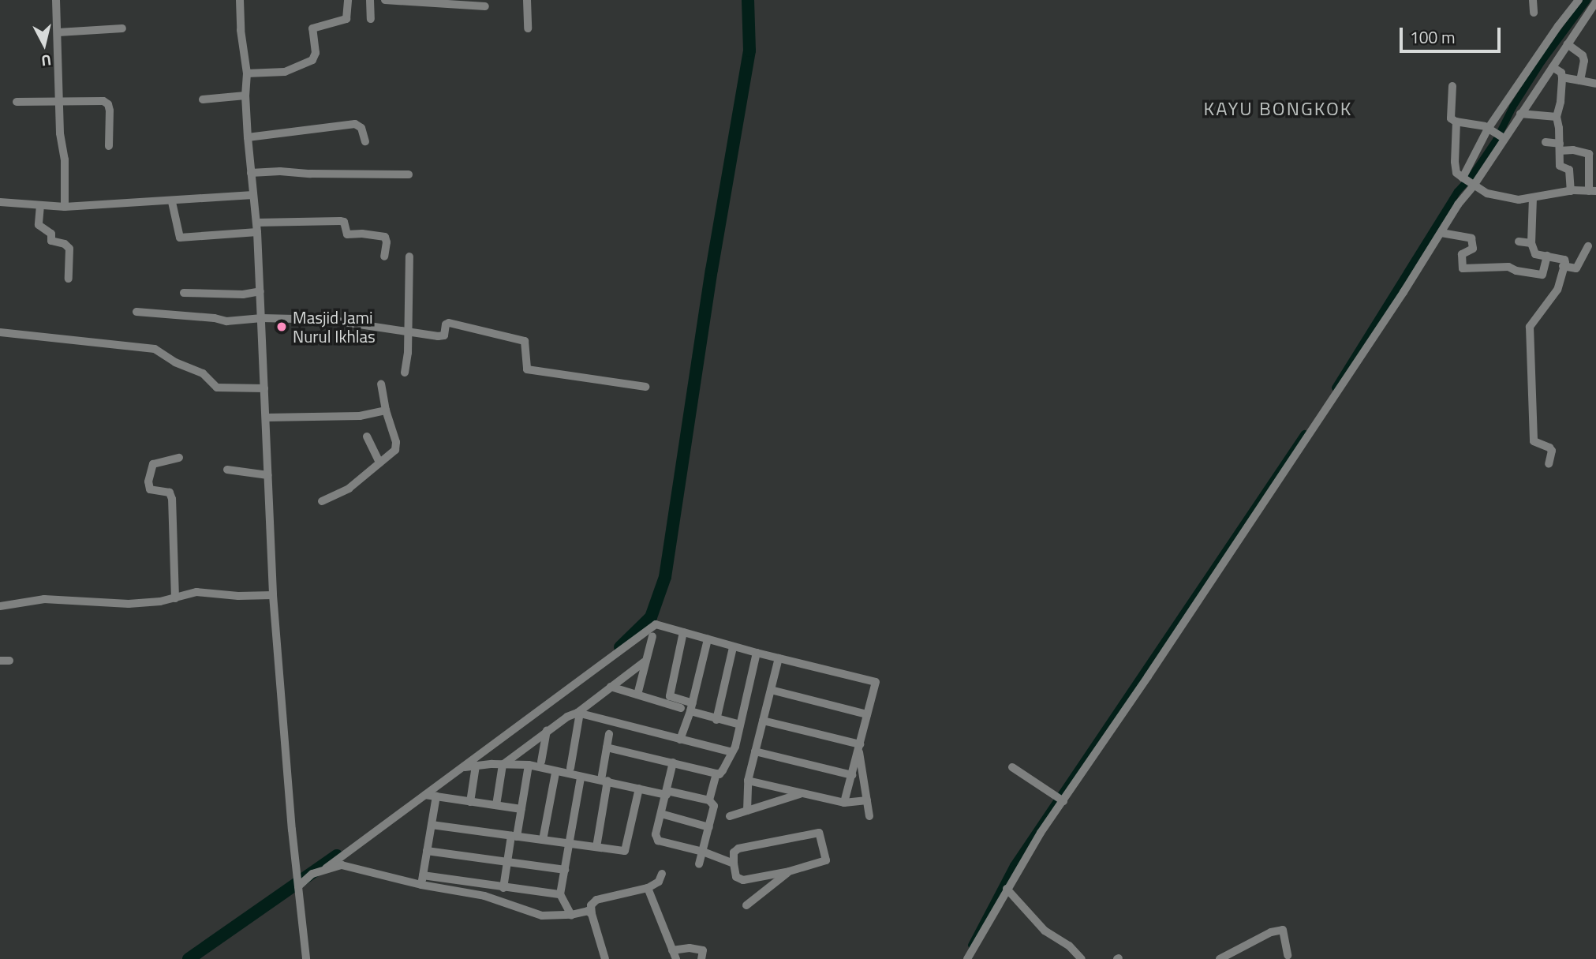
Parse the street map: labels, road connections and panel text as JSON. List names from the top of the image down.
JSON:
{
  "districts": ["KAYU BONGKOK"],
  "places": ["Masjid Jami Nurul Ikhlas"],
  "scale_bar": "100 m",
  "north": "bottom"
}
